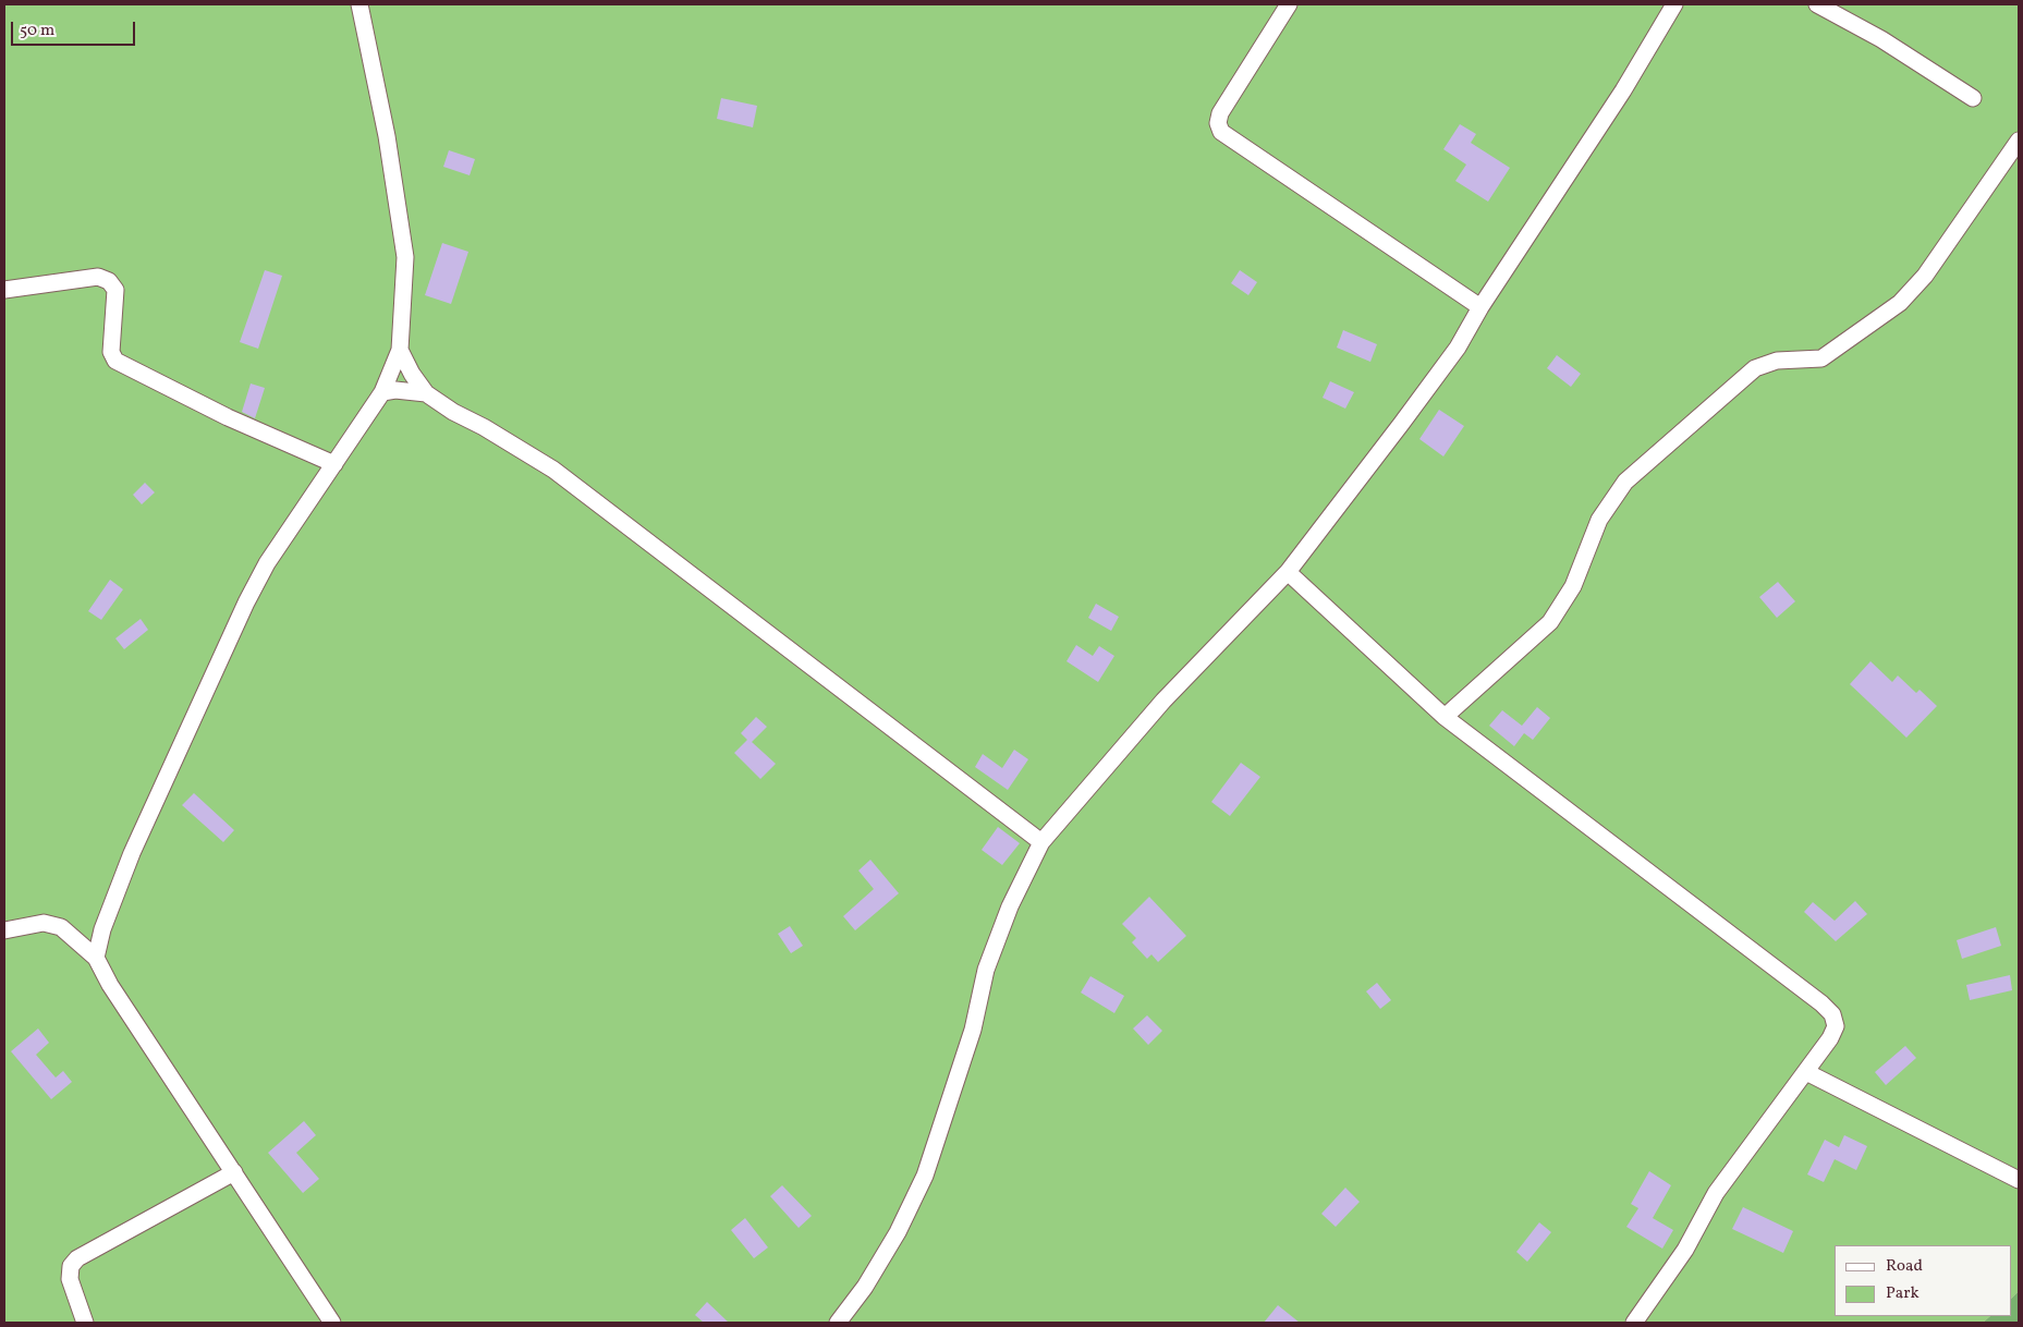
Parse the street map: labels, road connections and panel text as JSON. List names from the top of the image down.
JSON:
{
  "legend": ["Road", "Park"],
  "scale_bar": "50 m"
}
